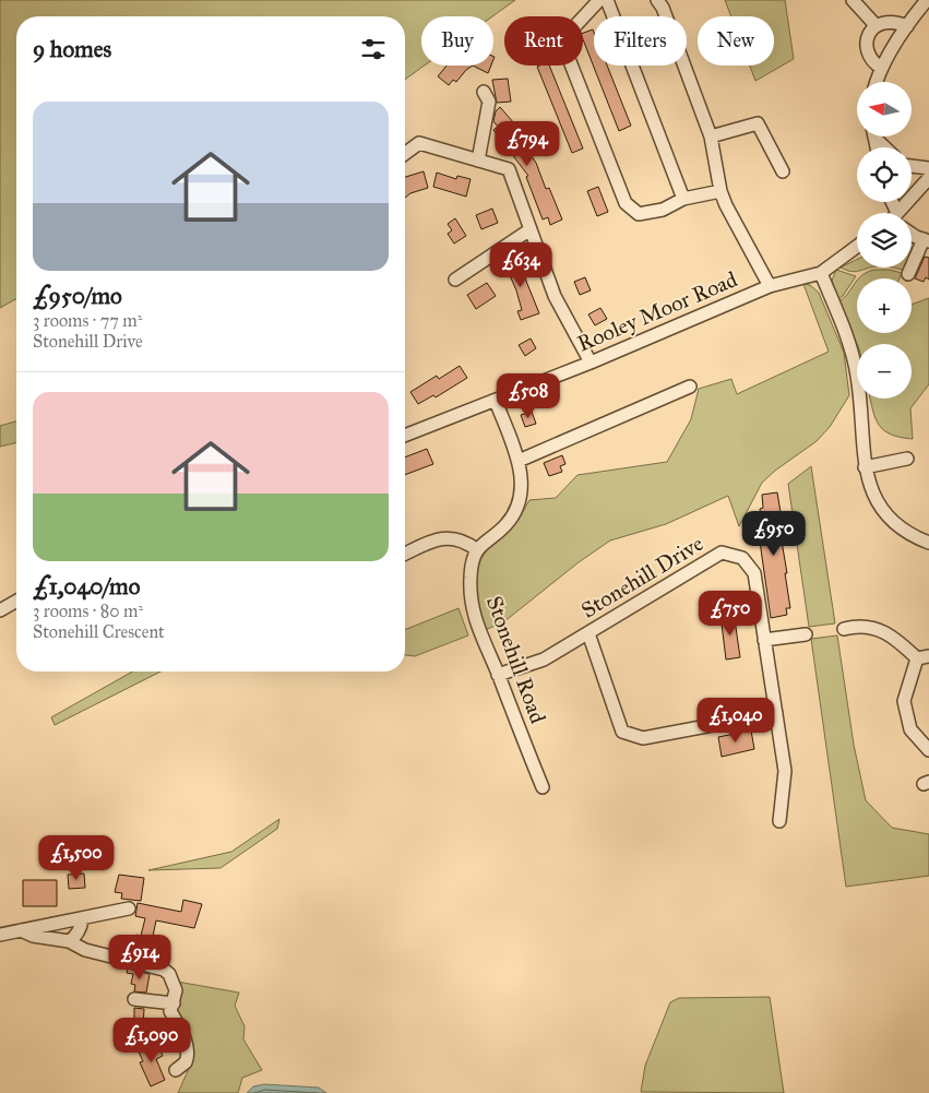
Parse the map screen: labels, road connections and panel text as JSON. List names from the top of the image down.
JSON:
{
  "streets": {
    "street": ["Rooley Moor Road", "Stonehill Drive", "Stonehill Road"]
  },
  "crossings": [
    ["Stonehill Drive", "Stonehill Road"]
  ],
  "north": "left",
  "page": {
    "chip": [
      "Buy",
      "Rent",
      "Filters",
      "New"
    ],
    "heading": "9 homes",
    "map_buttons": ["+", "−"],
    "list": [
      {
        "name": "£950/mo",
        "note": "3 rooms · 77 m² · Stonehill Drive"
      },
      {
        "name": "£1,040/mo",
        "note": "3 rooms · 80 m² · Stonehill Crescent"
      }
    ],
    "price": [
      "£794",
      "£634",
      "£508",
      "£950",
      "£750",
      "£1,040",
      "£1,500",
      "£914",
      "£1,090"
    ]
  }
}
